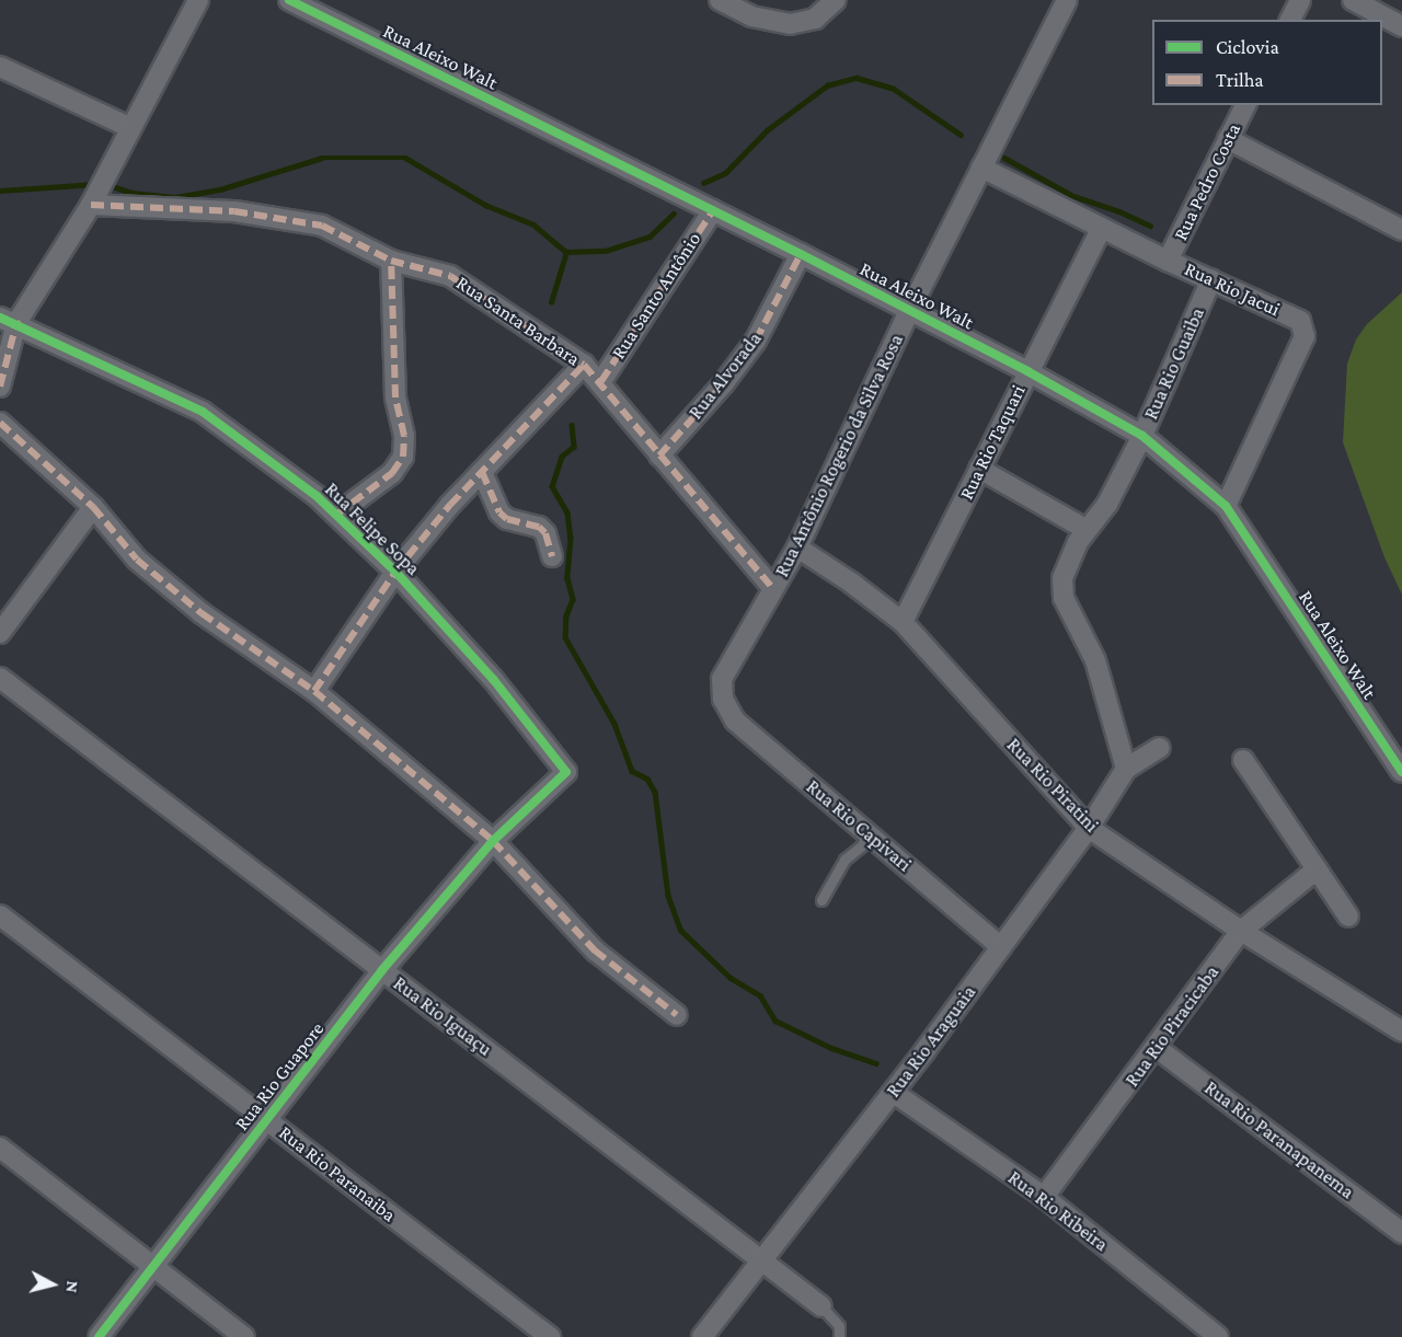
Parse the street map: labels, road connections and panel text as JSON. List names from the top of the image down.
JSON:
{
  "streets": {
    "street": [
      "Rua Aleixo Walt",
      "Rua Pedro Costa",
      "Rua Rio Jacui",
      "Rua Santo Antônio",
      "Rua Santa Barbara",
      "Rua Rio Guaiba",
      "Rua Alvorada",
      "Rua Rio Taquari",
      "Rua Antônio Rogerio da Silva Rosa",
      "Rua Felipe Sopa",
      "Rua Rio Piratini",
      "Rua Rio Capivari",
      "Rua Rio Iguaçu",
      "Rua Rio Piracicaba",
      "Rua Rio Araguaia",
      "Rua Rio Guapore",
      "Rua Rio Paranapanema",
      "Rua Rio Paranaiba",
      "Rua Rio Ribeira"
    ]
  },
  "crossings": [
    ["Rua Aleixo Walt", "Rua Rio Jacui"],
    ["Rua Aleixo Walt", "Rua Santo Antônio"],
    ["Rua Aleixo Walt", "Rua Rio Guaiba"],
    ["Rua Aleixo Walt", "Rua Alvorada"],
    ["Rua Aleixo Walt", "Rua Rio Taquari"],
    ["Rua Aleixo Walt", "Rua Antônio Rogerio da Silva Rosa"],
    ["Rua Pedro Costa", "Rua Rio Jacui"],
    ["Rua Rio Jacui", "Rua Rio Guaiba"],
    ["Rua Rio Jacui", "Rua Rio Taquari"],
    ["Rua Rio Jacui", "Rua Antônio Rogerio da Silva Rosa"],
    ["Rua Santo Antônio", "Rua Santa Barbara"],
    ["Rua Santa Barbara", "Rua Alvorada"],
    ["Rua Santa Barbara", "Rua Antônio Rogerio da Silva Rosa"],
    ["Rua Rio Guaiba", "Rua Rio Araguaia"],
    ["Rua Rio Taquari", "Rua Rio Piratini"],
    ["Rua Antônio Rogerio da Silva Rosa", "Rua Rio Piratini"],
    ["Rua Antônio Rogerio da Silva Rosa", "Rua Rio Capivari"],
    ["Rua Felipe Sopa", "Rua Rio Guapore"],
    ["Rua Rio Piratini", "Rua Rio Piracicaba"],
    ["Rua Rio Piratini", "Rua Rio Araguaia"],
    ["Rua Rio Capivari", "Rua Rio Araguaia"],
    ["Rua Rio Iguaçu", "Rua Rio Araguaia"],
    ["Rua Rio Iguaçu", "Rua Rio Guapore"],
    ["Rua Rio Piracicaba", "Rua Rio Paranapanema"],
    ["Rua Rio Piracicaba", "Rua Rio Ribeira"],
    ["Rua Rio Araguaia", "Rua Rio Ribeira"],
    ["Rua Rio Guapore", "Rua Rio Paranaiba"]
  ],
  "legend": ["Ciclovia", "Trilha"],
  "north": "right"
}
